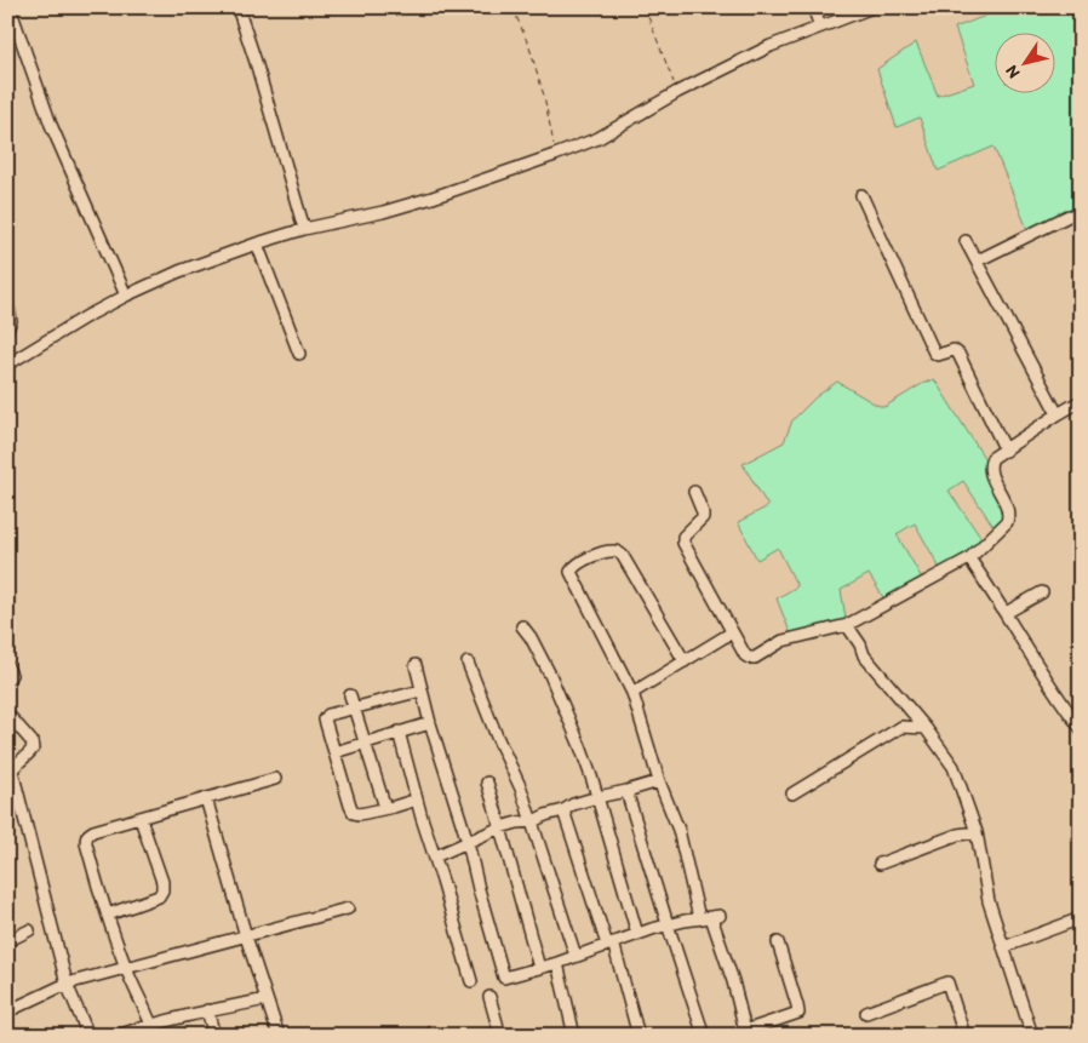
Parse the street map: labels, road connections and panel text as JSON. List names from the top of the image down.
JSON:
{
  "north": "bottom left"
}
